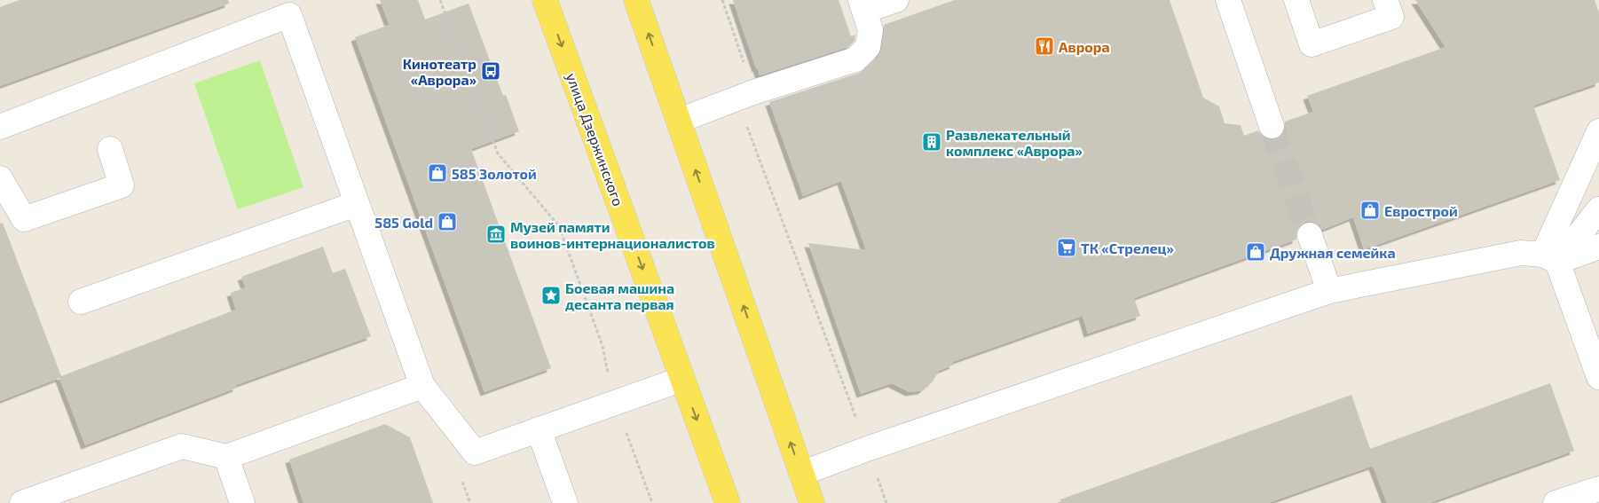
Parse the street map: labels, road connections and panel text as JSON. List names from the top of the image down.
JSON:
{
  "streets": {
    "main road": ["улица Дзержинского"]
  },
  "places": {
    "restaurant": ["Аврора"],
    "bus stop": ["Кинотеатр «Аврора»"],
    "building": ["Развлекательный комплекс «Аврора»"],
    "shop": [
      "585 Золотой",
      "Еврострой",
      "585 Gold",
      "Дружная семейка"
    ],
    "museum": ["Музей памяти воинов-интернационалистов"],
    "supermarket": ["ТК «Стрелец»"],
    "place": ["Боевая машина десанта первая"]
  }
}
